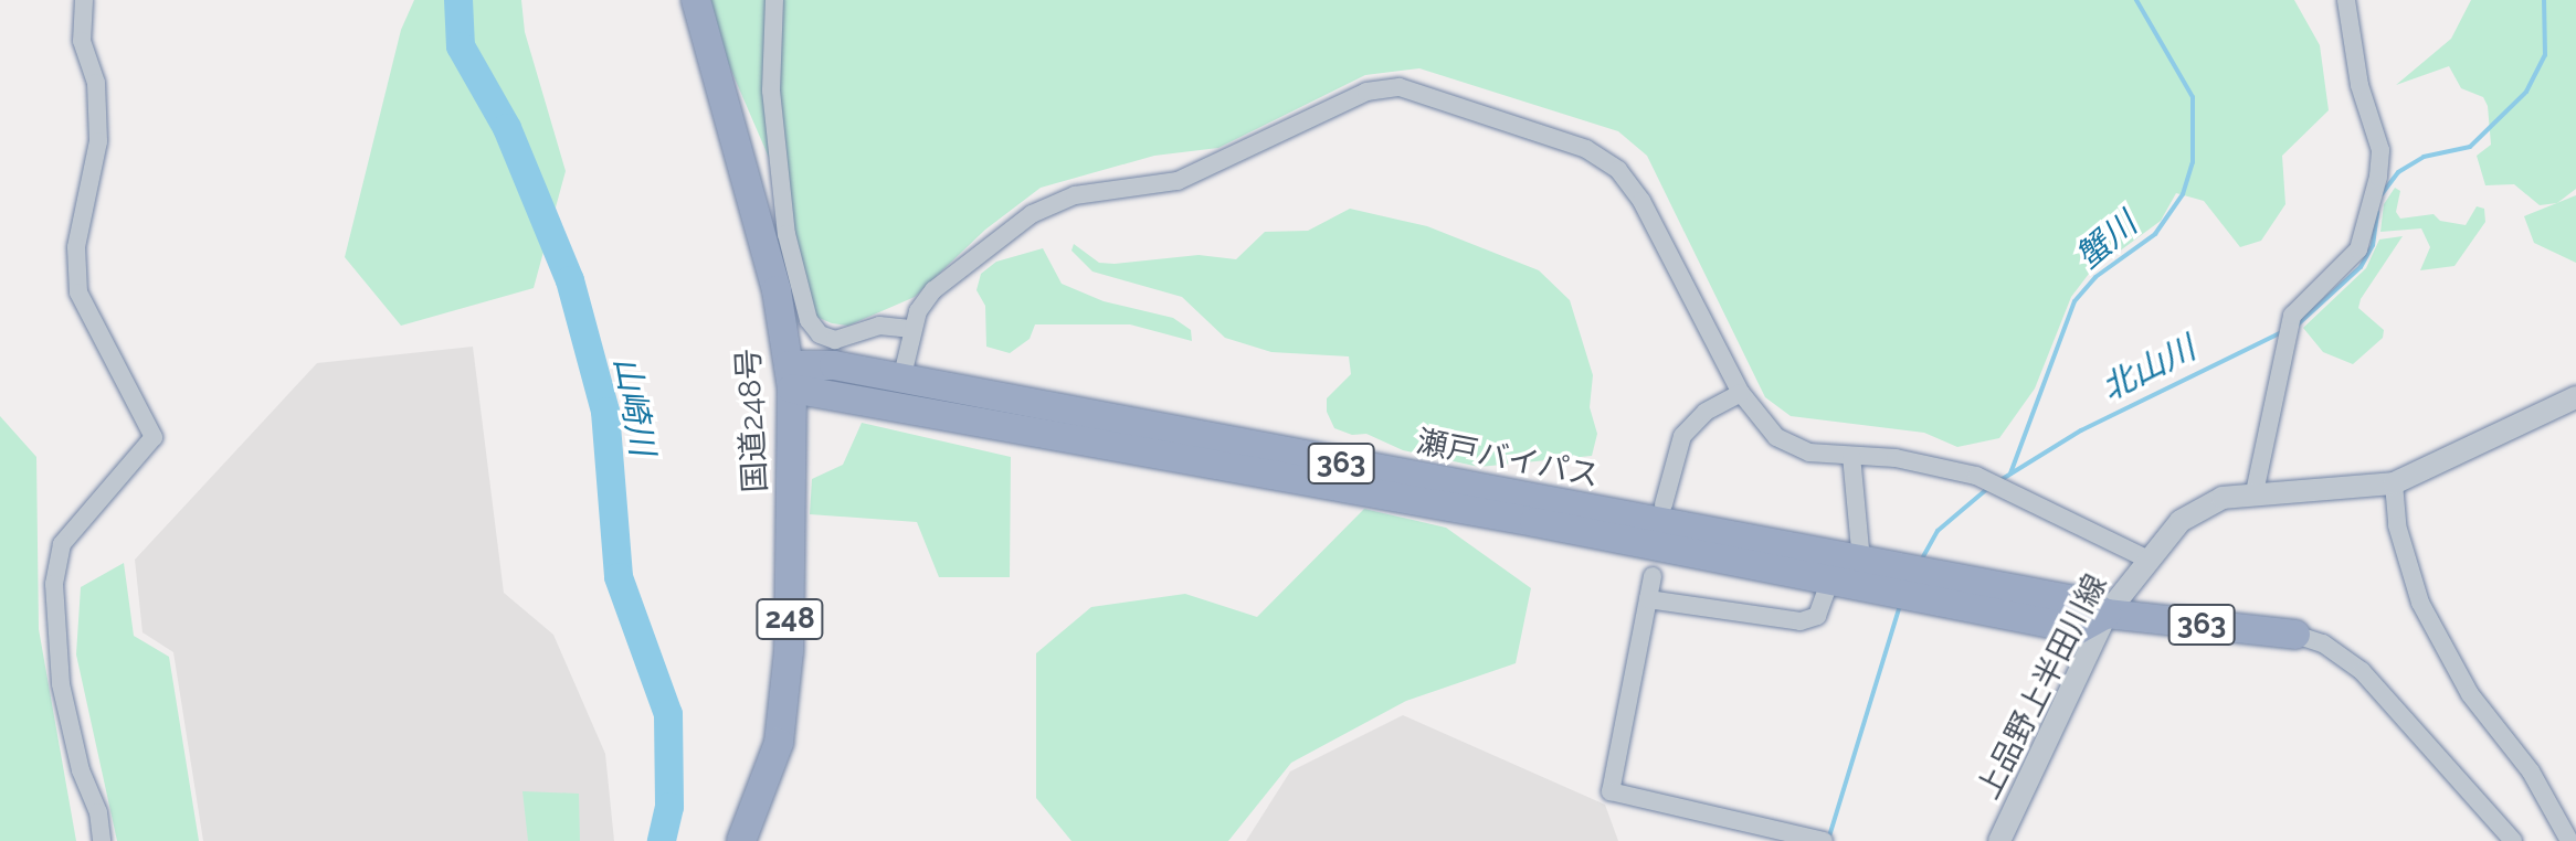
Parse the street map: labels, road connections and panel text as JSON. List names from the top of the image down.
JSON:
{
  "streets": {
    "highway": [
      "国道248号",
      "瀬戸バイパス",
      "363",
      "248"
    ],
    "street": ["上品野上半田川線"]
  },
  "crossings": [
    ["国道248号", "瀬戸バイパス"],
    ["瀬戸バイパス", "上品野上半田川線"]
  ],
  "water": ["蟹川", "北山川", "山崎川"]
}
